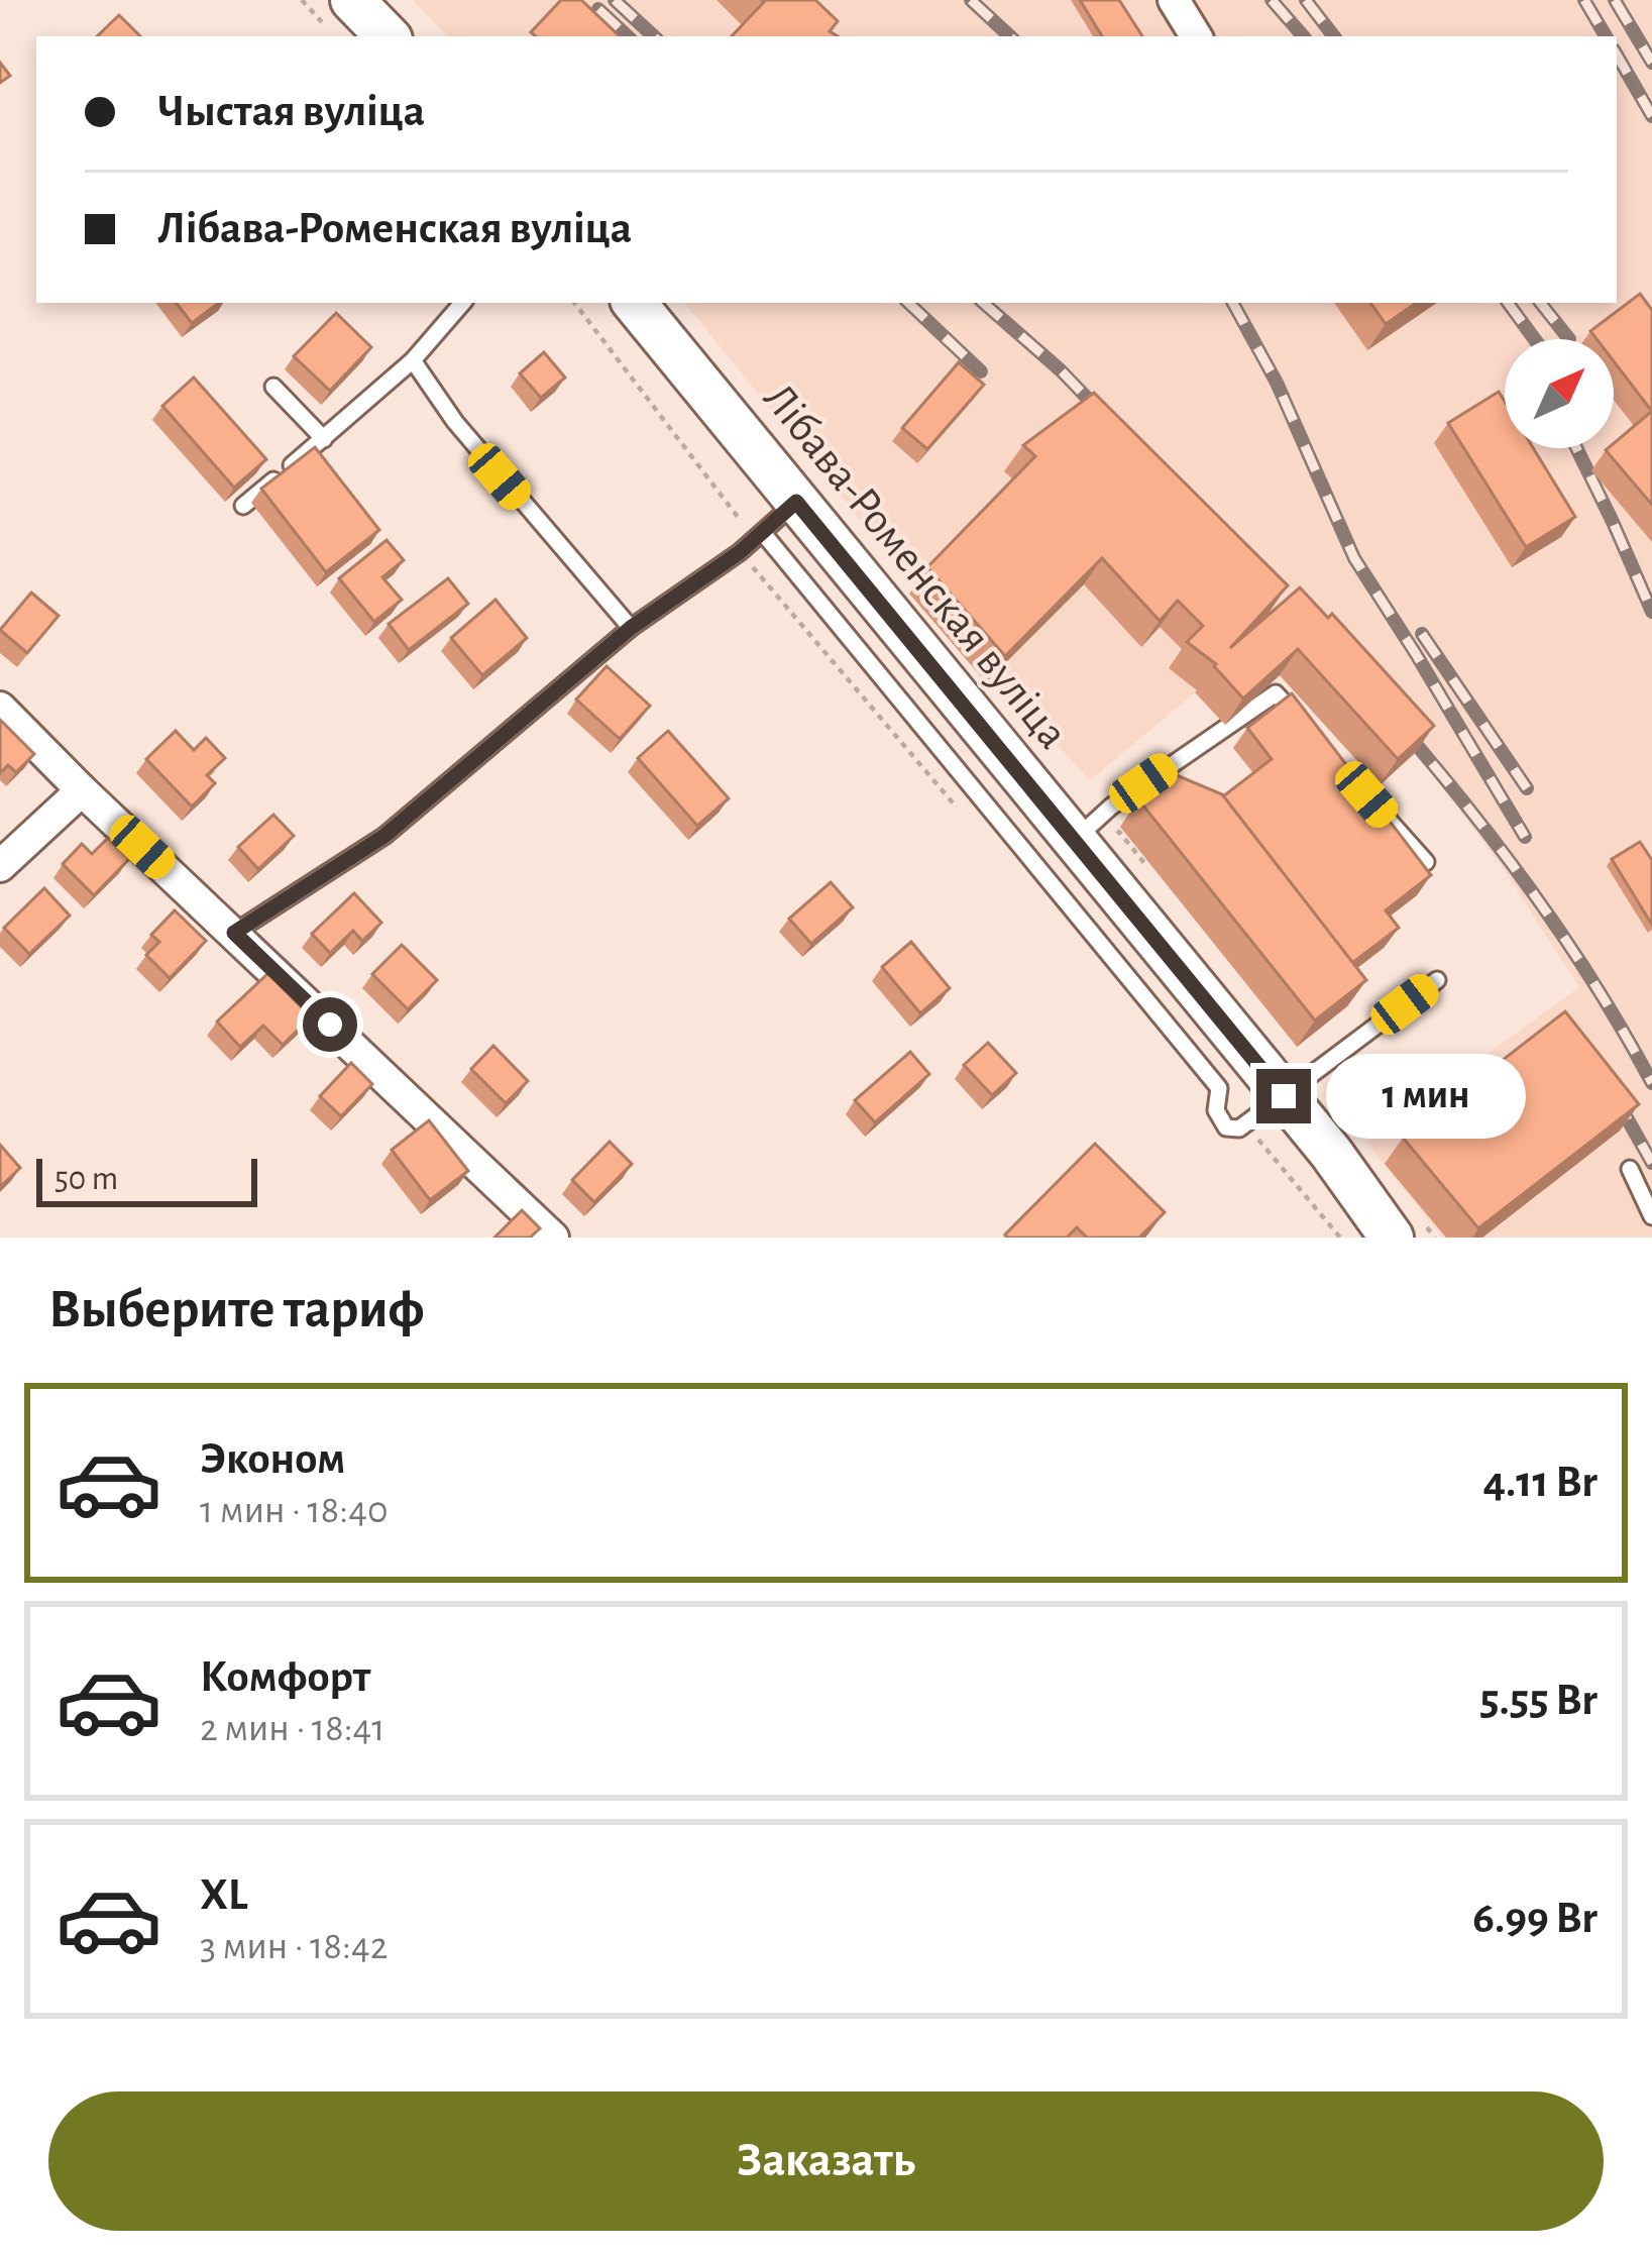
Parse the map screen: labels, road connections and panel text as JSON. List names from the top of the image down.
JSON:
{
  "streets": {
    "main road": ["Лібава-Роменская вуліца"]
  },
  "scale_bar": "50 m",
  "north": "top right",
  "page": {
    "banner": ["Чыстая вуліца", "Лібава-Роменская вуліца"],
    "bubble": "1 мин",
    "scale": "50 m",
    "heading": "Выберите тариф",
    "list": [
      {
        "name": "Эконом",
        "note": "1 мин · 18:40",
        "value": "4.11 Br"
      },
      {
        "name": "Комфорт",
        "note": "2 мин · 18:41",
        "value": "5.55 Br"
      },
      {
        "name": "XL",
        "note": "3 мин · 18:42",
        "value": "6.99 Br"
      }
    ],
    "buttons": "Заказать"
  }
}
